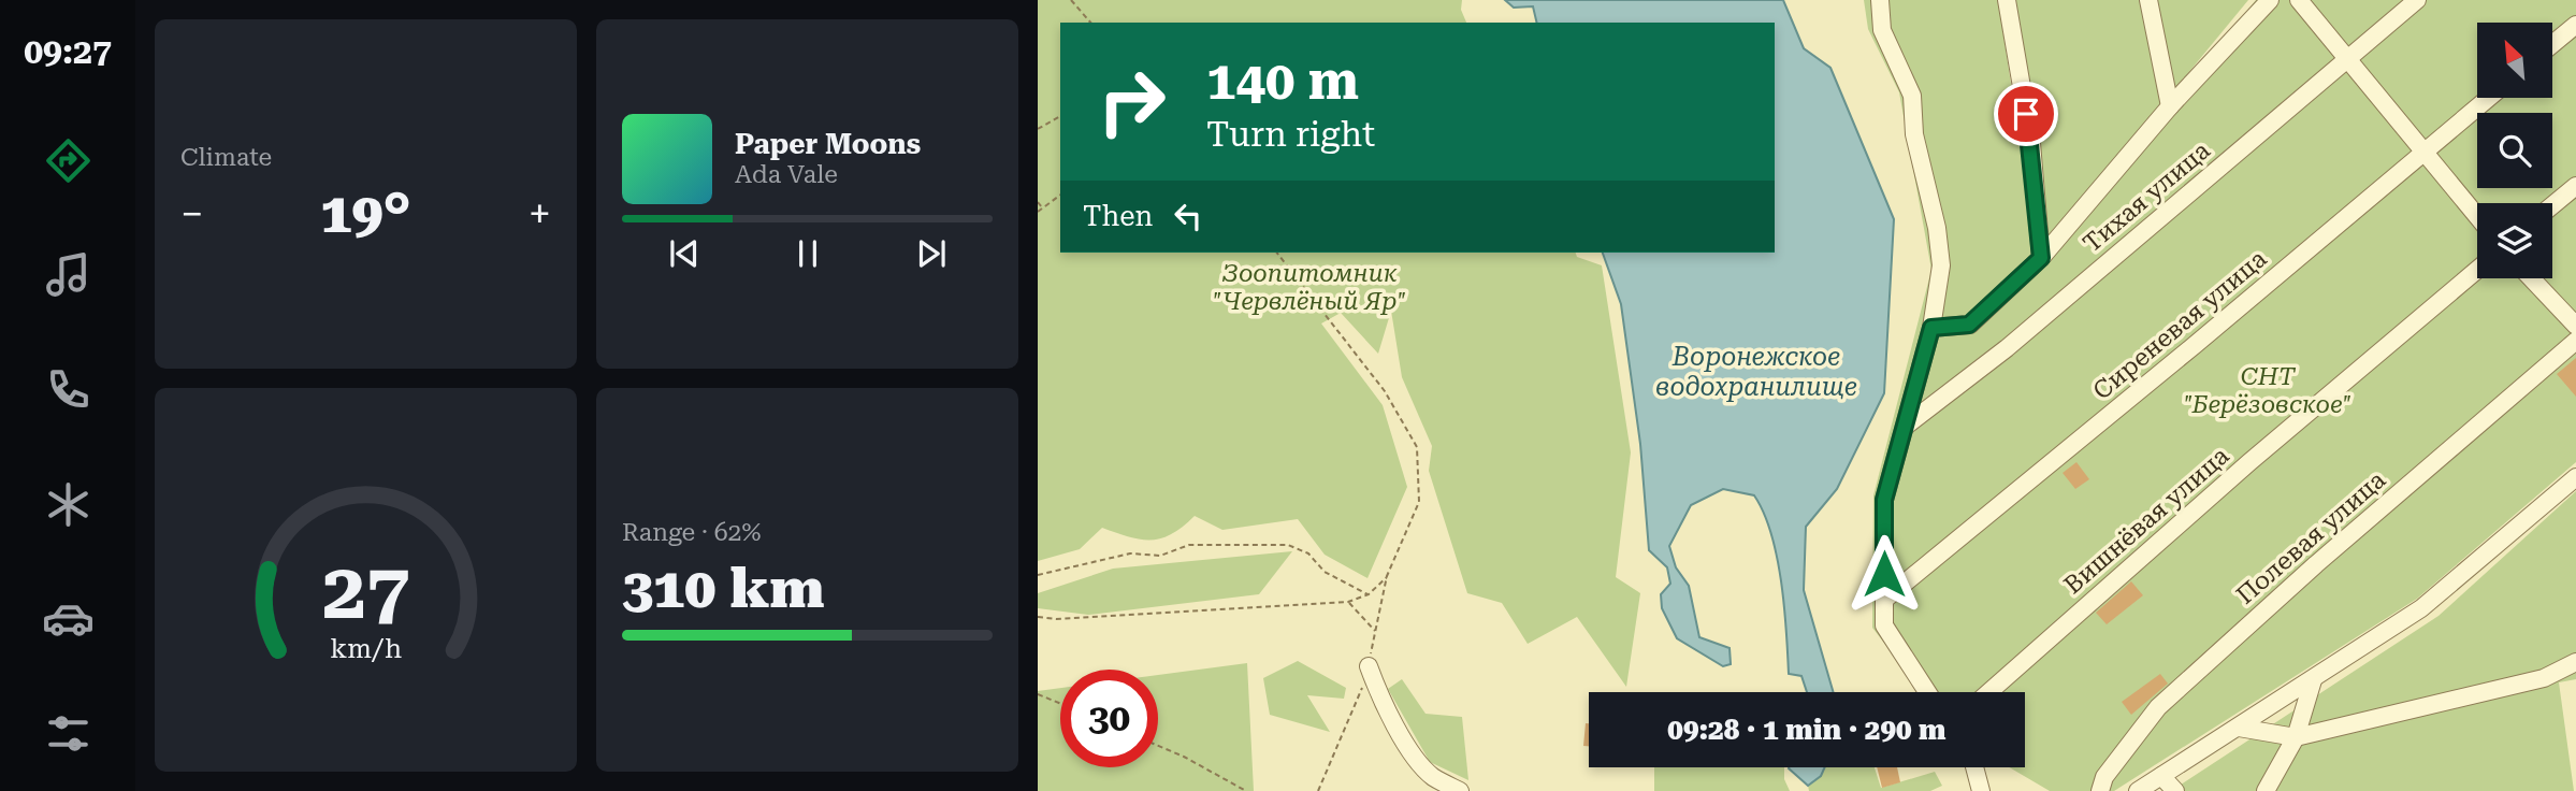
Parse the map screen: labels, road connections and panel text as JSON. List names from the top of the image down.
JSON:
{
  "streets": {
    "street": [
      "Тихая улица",
      "Сиреневая улица",
      "Вишнёвая улица",
      "Полевая улица"
    ]
  },
  "water": ["Воронежское водохранилище"],
  "parks": ["Зоопитомник \"Червлёный Яр\"", "СНТ \"Берёзовское\""],
  "north": "top left",
  "page": {
    "tabs": "09:27",
    "tile": [
      "Climate",
      ["Range · 62%", "310 km"]
    ],
    "turn": ["140 m", "Turn right"],
    "song": ["Paper Moons", "Ada Vale"],
    "then": "Then",
    "heat": ["−", "19°", "+"],
    "limit": "30",
    "trip": "09:28 · 1 min · 290 m",
    "gauge": ["27", "km/h"]
  }
}
